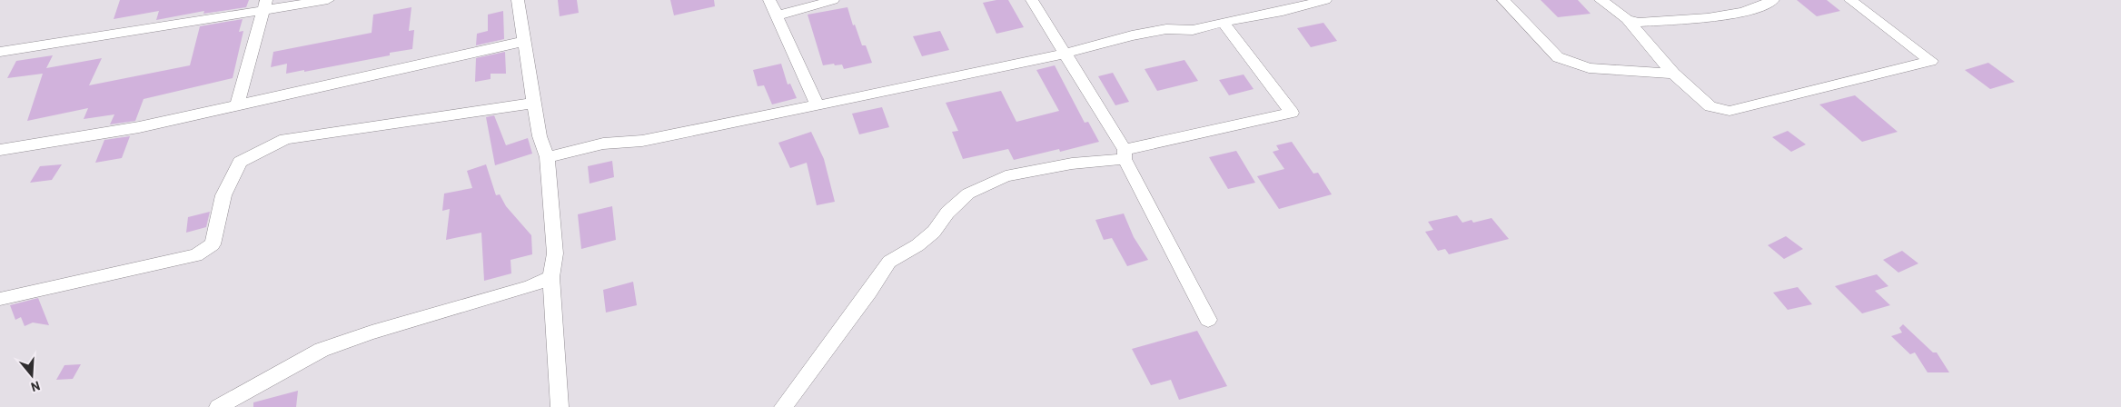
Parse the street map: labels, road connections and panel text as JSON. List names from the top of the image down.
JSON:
{
  "north": "bottom"
}
